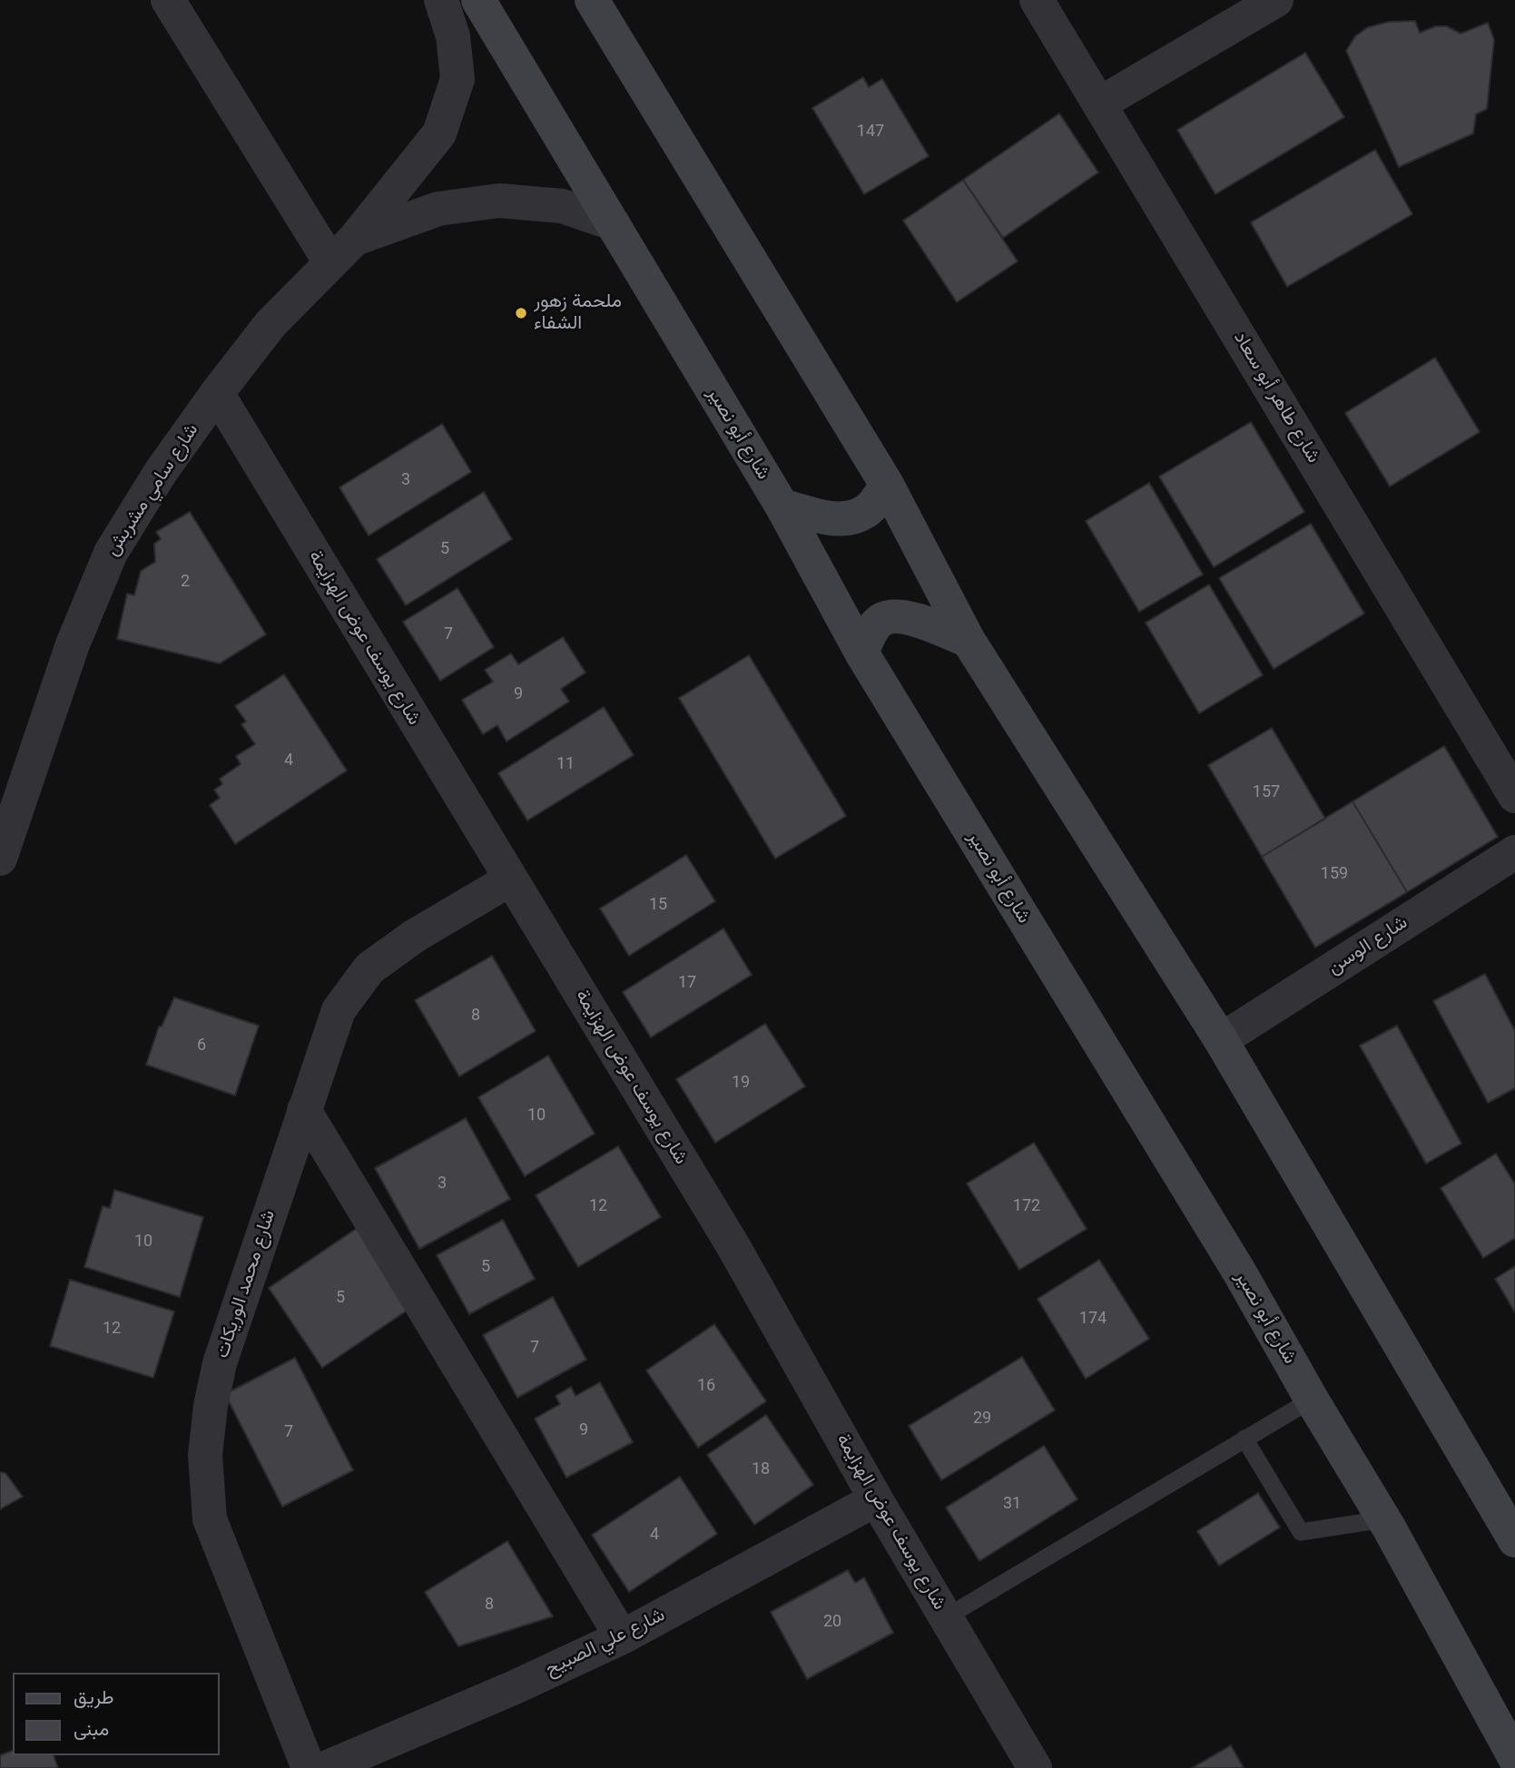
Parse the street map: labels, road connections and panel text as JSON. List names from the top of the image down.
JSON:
{
  "streets": {
    "main road": ["شارع أبو نصير"],
    "street": [
      "شارع طاهر أبو سعاد",
      "شارع سامي مشربش",
      "شارع يوسف عوض الهزايمة",
      "شارع الوسن",
      "شارع محمد الوريكات",
      "شارع علي الصبيح"
    ]
  },
  "crossings": [
    ["شارع أبو نصير", "شارع سامي مشربش"],
    ["شارع سامي مشربش", "شارع يوسف عوض الهزايمة"],
    ["شارع يوسف عوض الهزايمة", "شارع محمد الوريكات"],
    ["شارع يوسف عوض الهزايمة", "شارع علي الصبيح"]
  ],
  "places": ["ملحمة زهور الشفاء"],
  "house_numbers": [
    "147",
    "3",
    "5",
    "2",
    "7",
    "9",
    "4",
    "11",
    "157",
    "159",
    "15",
    "17",
    "8",
    "6",
    "19",
    "10",
    "3",
    "12",
    "172",
    "10",
    "5",
    "5",
    "174",
    "12",
    "7",
    "16",
    "29",
    "9",
    "7",
    "18",
    "31",
    "4",
    "8",
    "20"
  ],
  "legend": ["طريق", "مبنى"]
}
